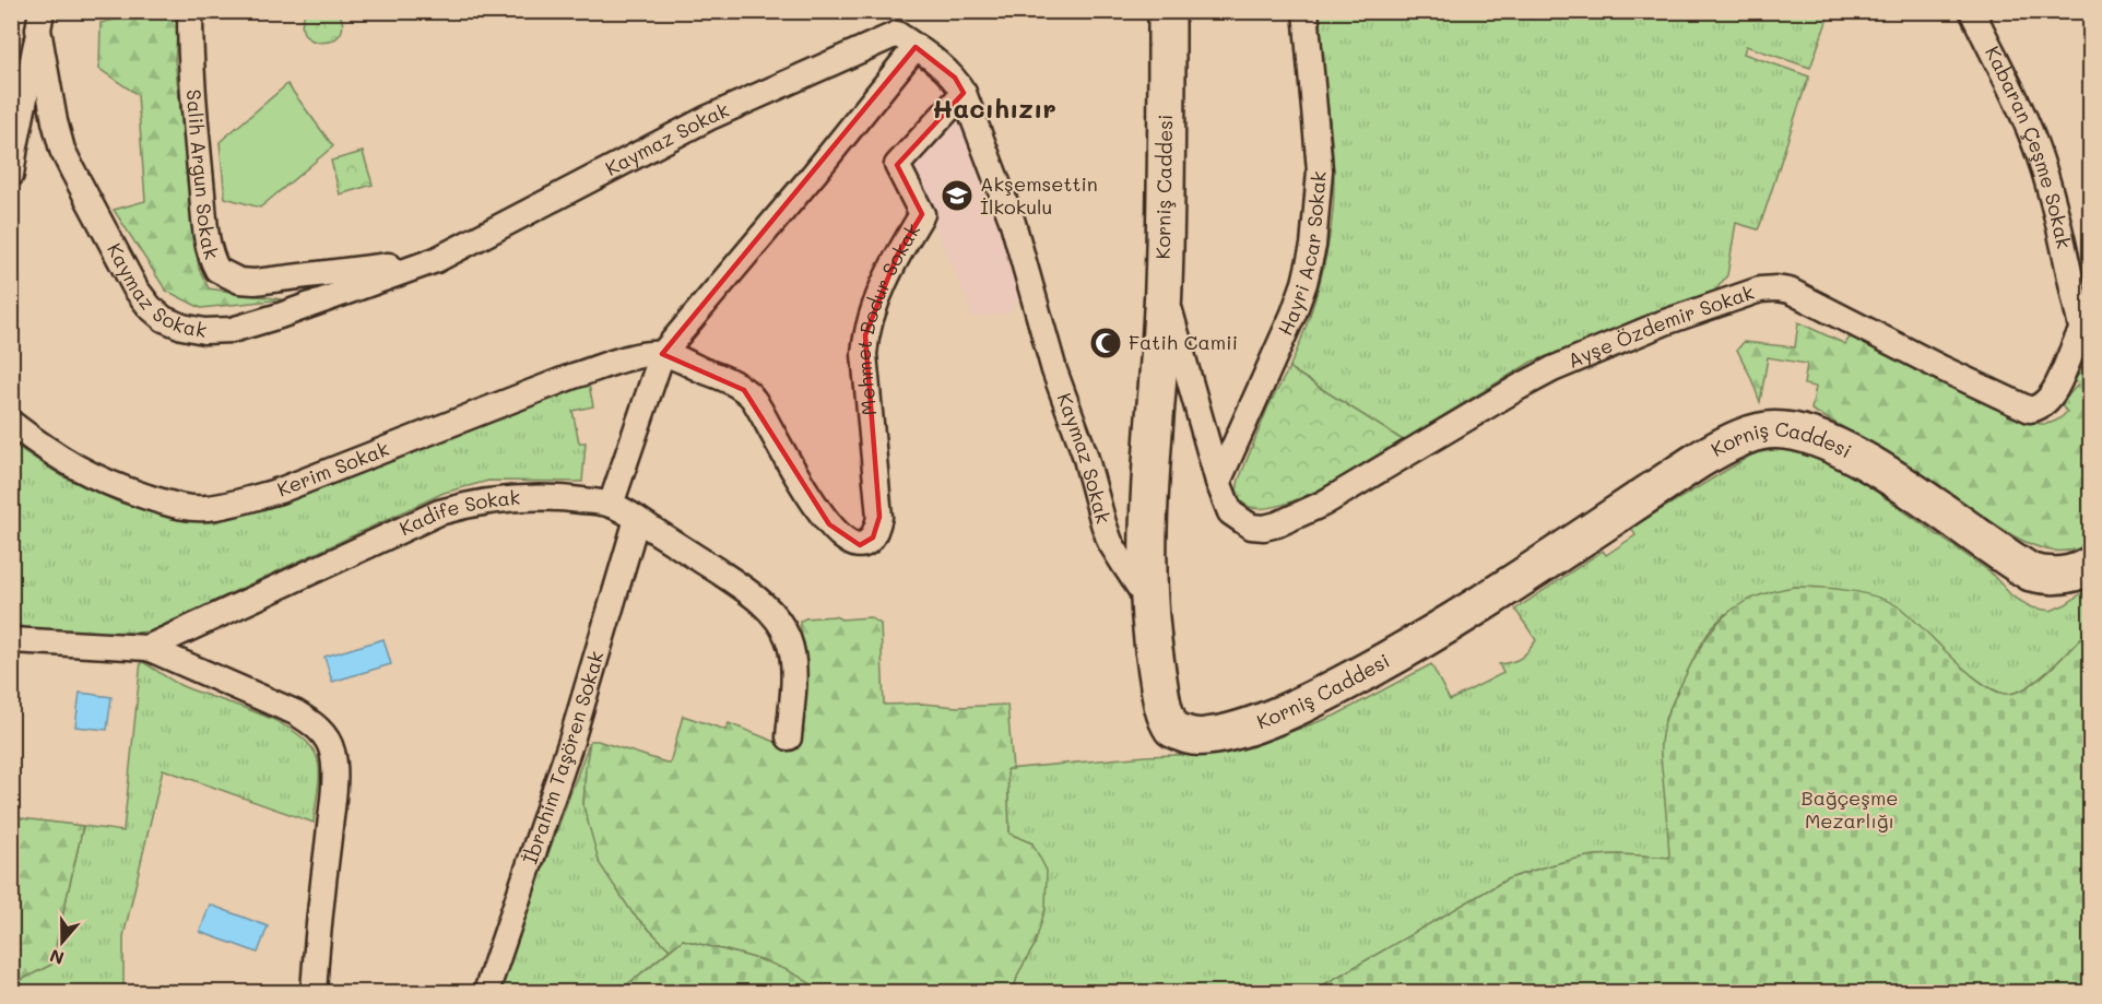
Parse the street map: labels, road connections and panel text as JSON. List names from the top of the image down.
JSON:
{
  "streets": {
    "main road": ["Korniş Caddesi"],
    "street": [
      "Kaymaz Sokak",
      "Kabaran Çeşme Sokak",
      "Salih Argun Sokak",
      "Hayri Acar Sokak",
      "Mehmet Bodur Sokak",
      "Ayşe Özdemir Sokak",
      "Kerim Sokak",
      "Kadife Sokak",
      "İbrahim Taşören Sokak"
    ]
  },
  "crossings": [
    ["Kaymaz Sokak", "Salih Argun Sokak"],
    ["Kaymaz Sokak", "Korniş Caddesi"],
    ["Kaymaz Sokak", "Mehmet Bodur Sokak"],
    ["Kabaran Çeşme Sokak", "Ayşe Özdemir Sokak"],
    ["Hayri Acar Sokak", "Ayşe Özdemir Sokak"],
    ["Mehmet Bodur Sokak", "Kerim Sokak"],
    ["Kadife Sokak", "İbrahim Taşören Sokak"]
  ],
  "districts": ["Hacıhızır"],
  "parks": ["Bağçeşme Mezarlığı"],
  "places": {
    "school or university": ["Akşemsettin İlkokulu"],
    "mosque": ["Fatih Camii"]
  },
  "north": "bottom"
}
